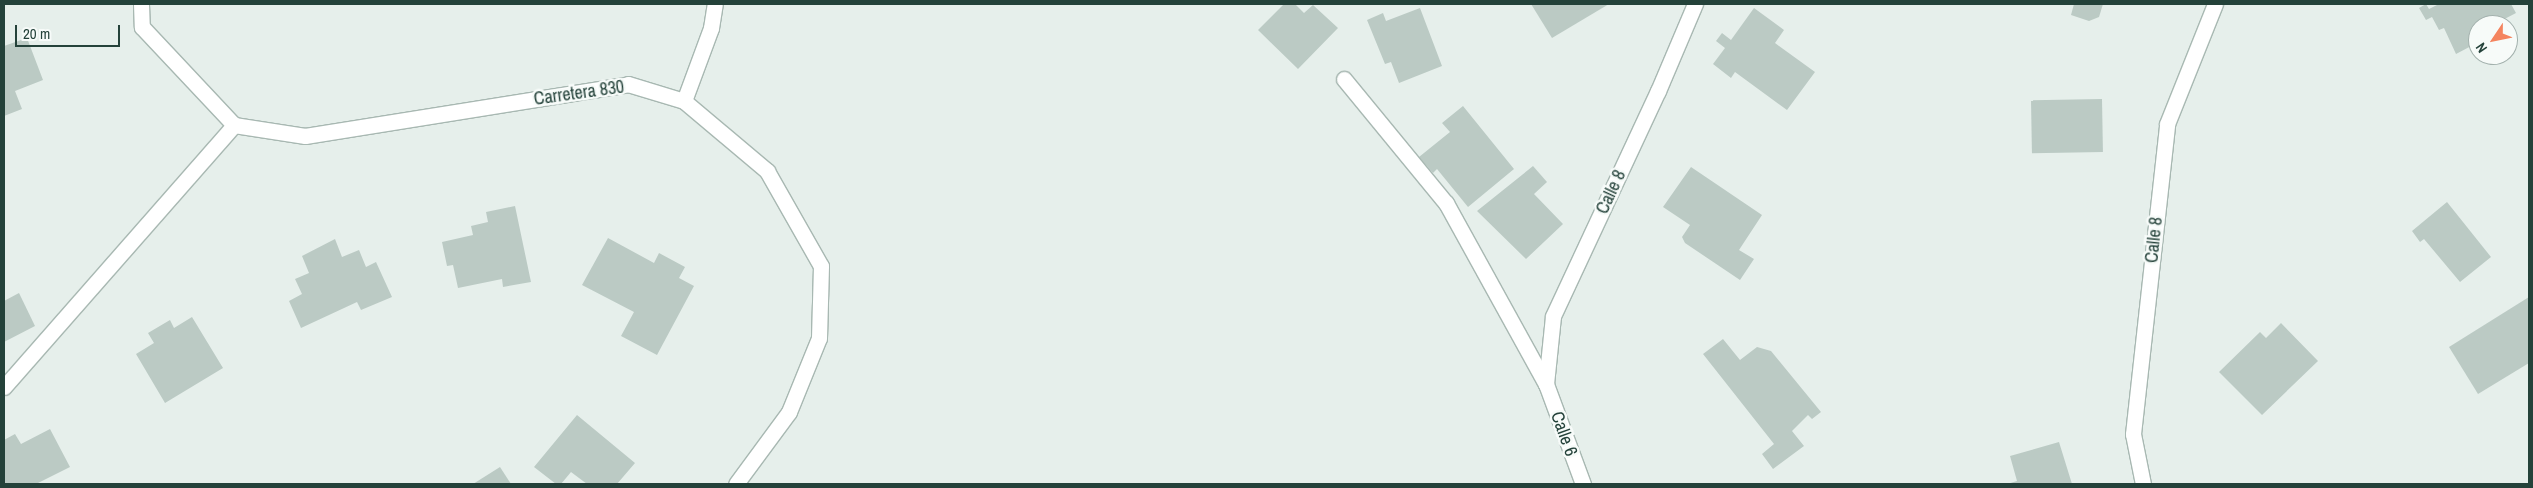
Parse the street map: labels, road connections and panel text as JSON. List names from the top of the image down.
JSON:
{
  "streets": {
    "street": ["Carretera 830", "Calle 8", "Calle 6"]
  },
  "crossings": [
    ["Calle 8", "Calle 6"]
  ],
  "scale_bar": "20 m",
  "north": "bottom left"
}
